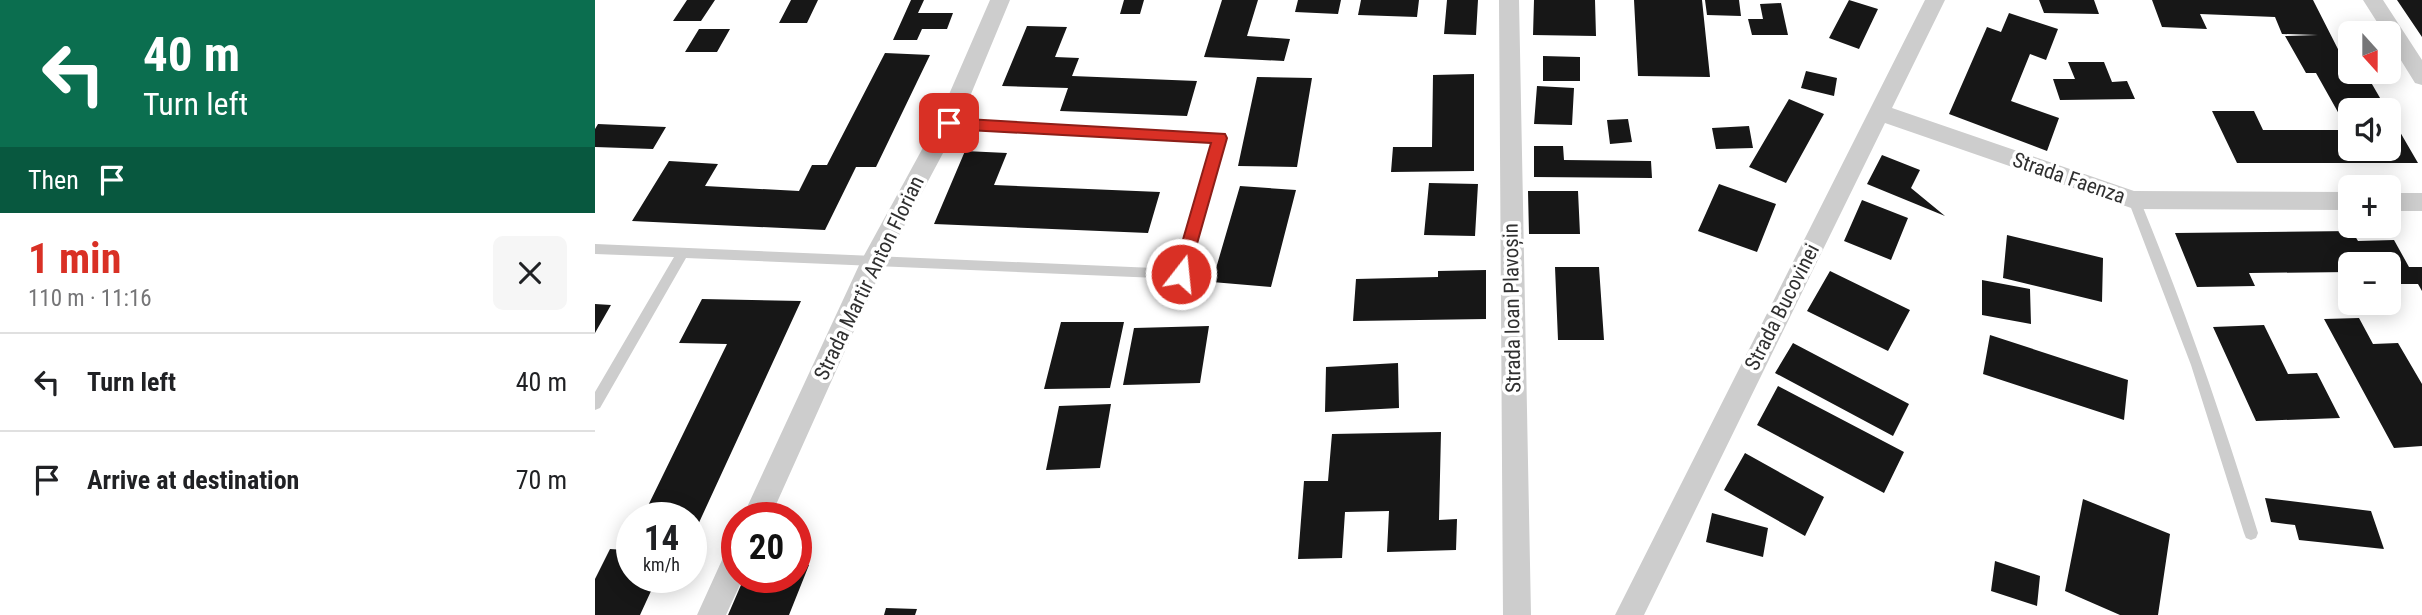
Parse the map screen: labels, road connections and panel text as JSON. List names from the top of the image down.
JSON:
{
  "streets": {
    "street": [
      "Strada Faenza",
      "Strada Martir Anton Florian",
      "Strada Bucovinei",
      "Strada Ioan Plavoșin"
    ]
  },
  "crossings": [
    ["Strada Faenza", "Strada Bucovinei"]
  ],
  "north": "bottom",
  "page": {
    "turn": ["40 m", "Turn left"],
    "map_buttons": ["+", "−"],
    "then": "Then",
    "heading": ["1 min", "110 m · 11:16"],
    "list": [
      {
        "name": "Turn left",
        "value": "40 m"
      },
      {
        "name": "Arrive at destination",
        "value": "70 m"
      }
    ],
    "speed": "14 km/h",
    "limit": "20"
  }
}
